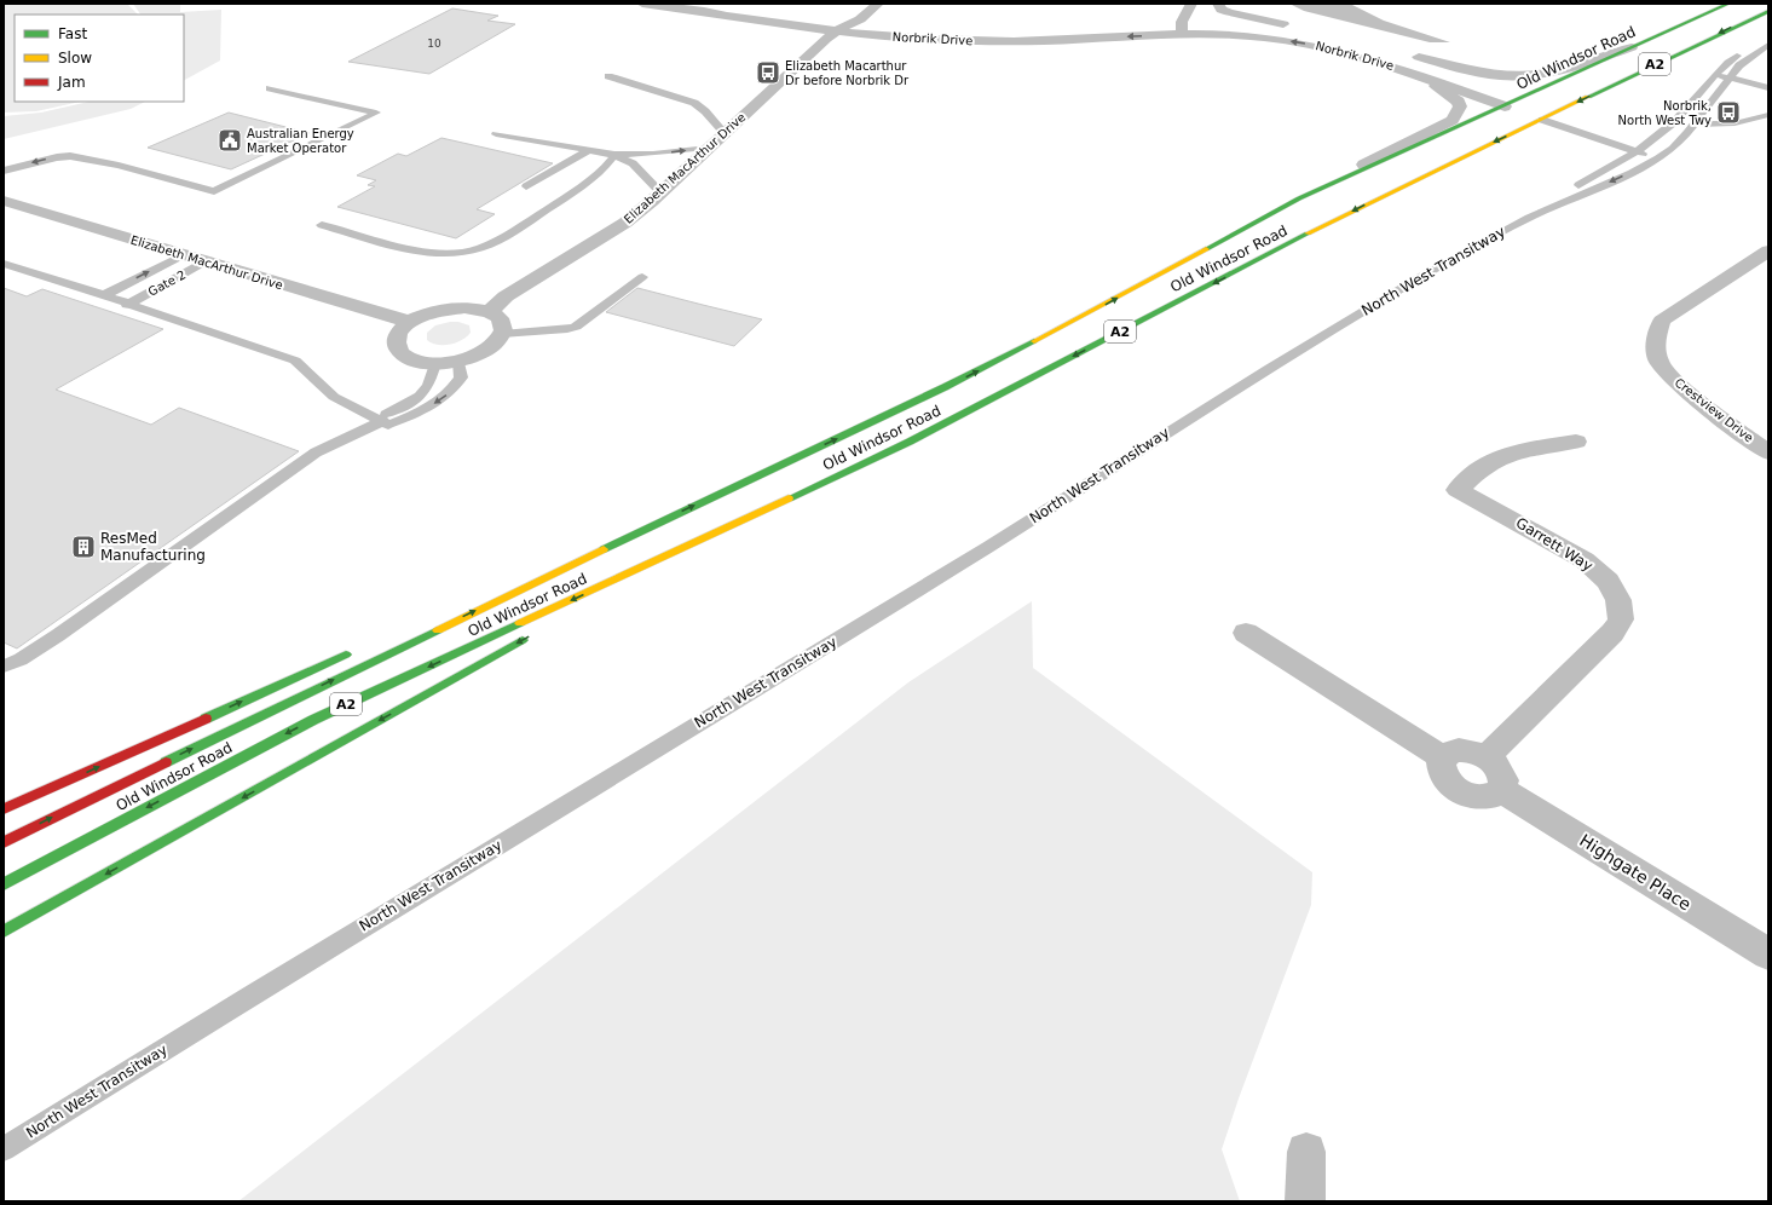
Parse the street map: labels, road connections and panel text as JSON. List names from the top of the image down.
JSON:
{
  "streets": {
    "highway": ["Old Windsor Road", "A2"],
    "street": [
      "Norbrik Drive",
      "Elizabeth MacArthur Drive",
      "Crestview Drive",
      "Garrett Way",
      "Highgate Place"
    ],
    "lane": ["North West Transitway", "Gate 2"]
  },
  "crossings": [
    ["Norbrik Drive", "Old Windsor Road"],
    ["Norbrik Drive", "Elizabeth MacArthur Drive"],
    ["Elizabeth MacArthur Drive", "Gate 2"],
    ["Garrett Way", "Highgate Place"]
  ],
  "places": {
    "bus stop": ["Elizabeth Macarthur Dr before Norbrik Dr", "Norbrik, North West Twy"],
    "public building": ["Australian Energy Market Operator"],
    "building": ["ResMed Manufacturing"]
  },
  "house_numbers": ["10"],
  "legend": ["Fast", "Slow", "Jam"]
}
